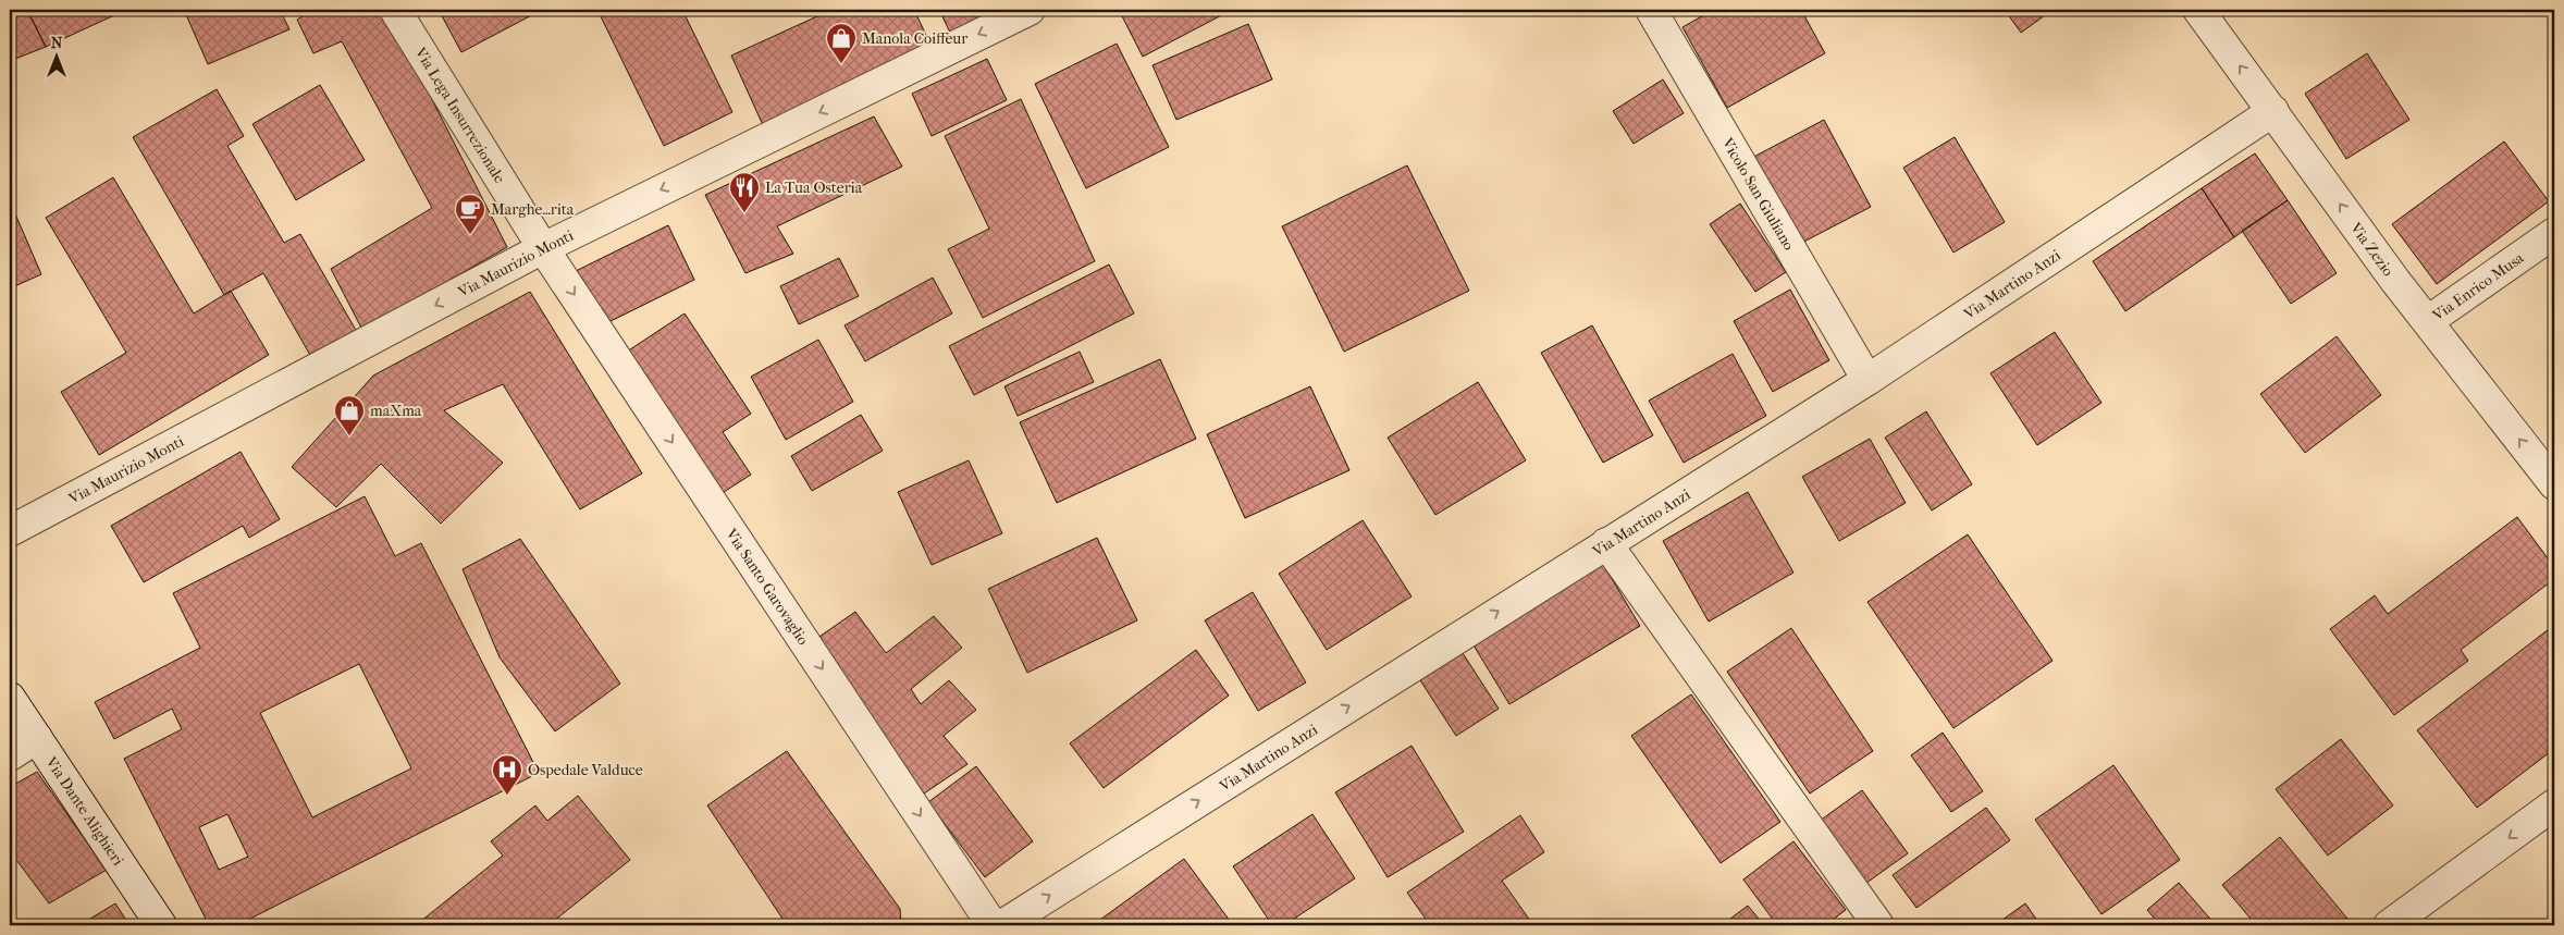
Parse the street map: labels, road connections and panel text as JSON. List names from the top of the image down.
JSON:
{
  "streets": {
    "street": [
      "Via Lega Insurrezionale",
      "Vicolo San Giuliano",
      "Via Zezio",
      "Via Maurizio Monti",
      "Via Martino Anzi",
      "Via Enrico Musa",
      "Via Santo Garovaglio",
      "Via Dante Alighieri"
    ]
  },
  "crossings": [
    ["Via Lega Insurrezionale", "Via Maurizio Monti"],
    ["Via Lega Insurrezionale", "Via Santo Garovaglio"],
    ["Vicolo San Giuliano", "Via Martino Anzi"],
    ["Via Zezio", "Via Martino Anzi"],
    ["Via Zezio", "Via Enrico Musa"],
    ["Via Maurizio Monti", "Via Santo Garovaglio"]
  ],
  "one_way": [
    "Via Zezio",
    "Via Maurizio Monti",
    "Via Martino Anzi",
    "Via Santo Garovaglio"
  ],
  "places": {
    "shop": ["Manola Coiffeur", "maXma"],
    "restaurant": ["La Tua Osteria"],
    "cafe": ["Marghe…rita"],
    "hospital": ["Ospedale Valduce"]
  },
  "north": "top"
}
